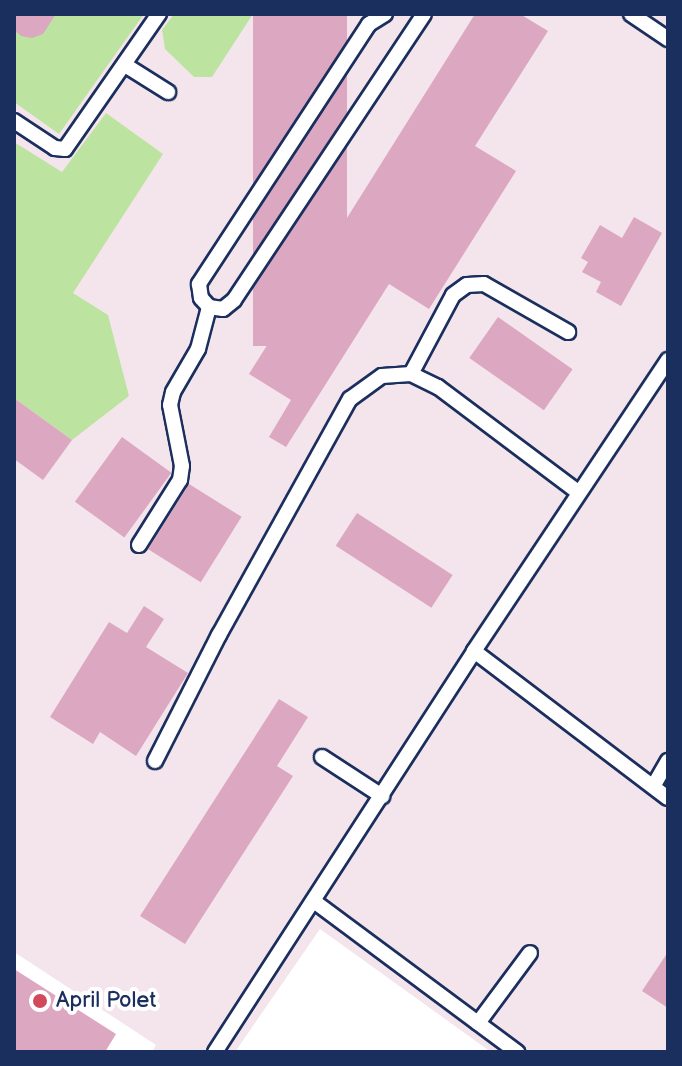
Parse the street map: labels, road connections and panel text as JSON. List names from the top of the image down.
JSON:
{
  "places": ["April Polet"]
}
